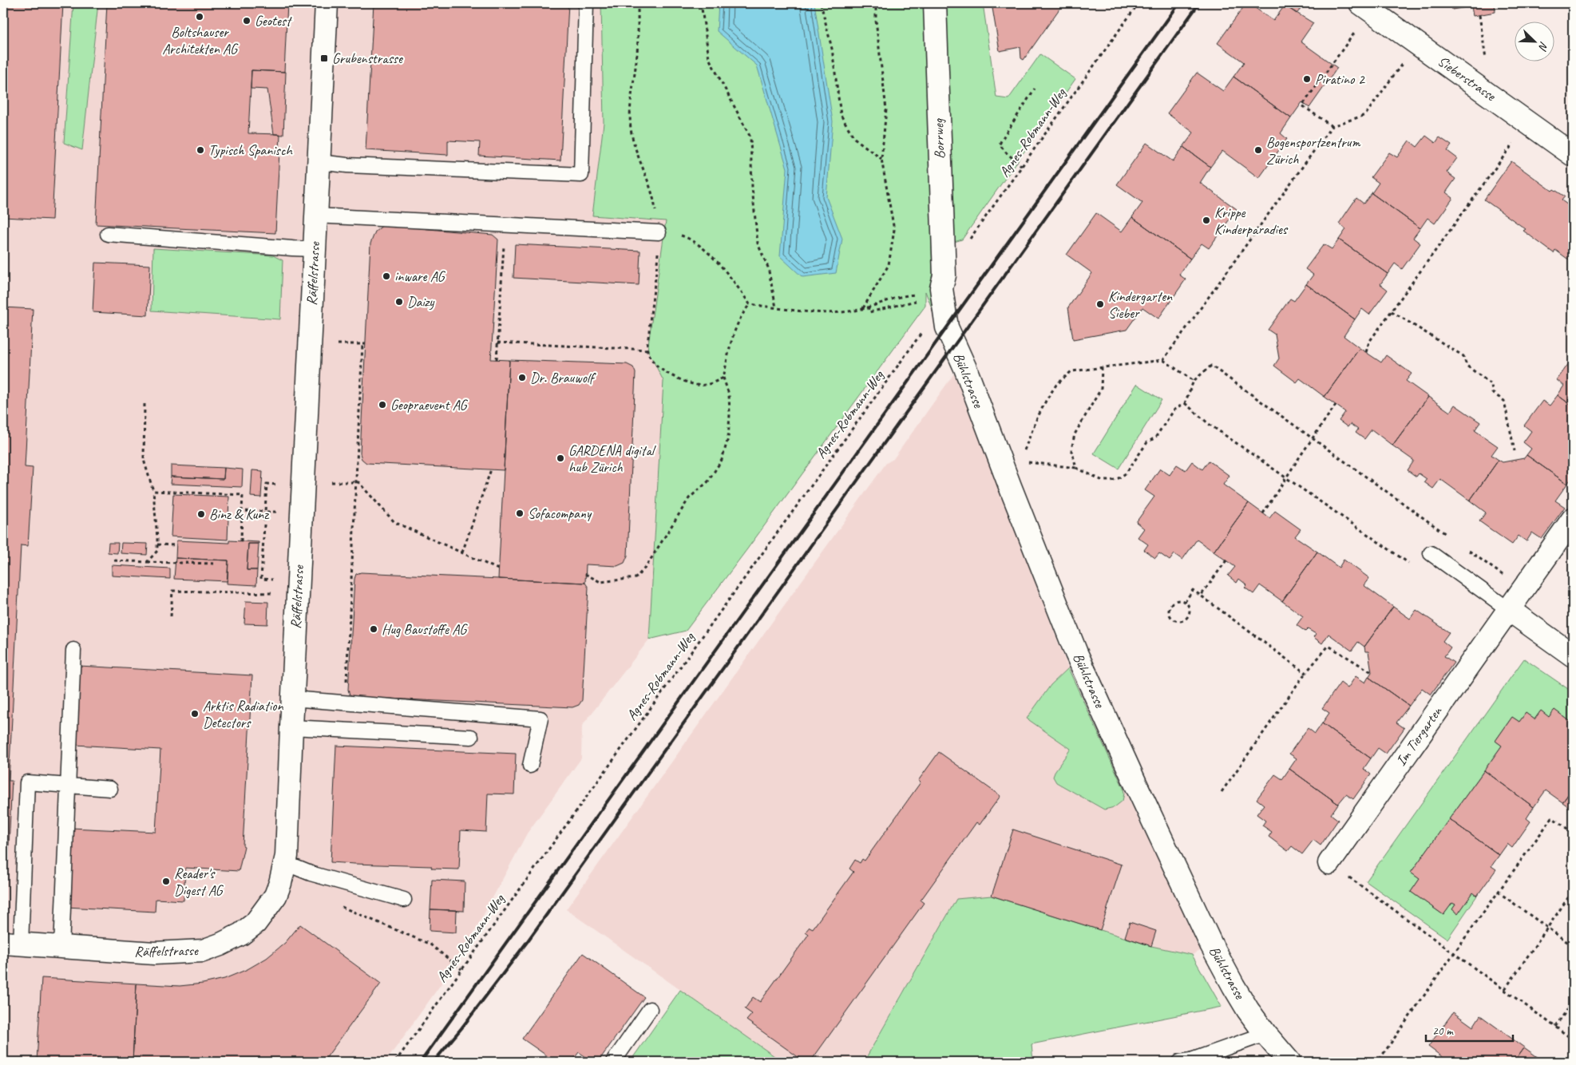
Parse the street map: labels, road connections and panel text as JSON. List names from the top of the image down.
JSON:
{
  "streets": {
    "street": [
      "Sieberstrasse",
      "Borrweg",
      "Räffelstrasse",
      "Bühlstrasse",
      "Im Tiergarten"
    ],
    "path": ["Agnes-Robmann-Weg"]
  },
  "crossings": [
    ["Agnes-Robmann-Weg", "Borrweg"],
    ["Agnes-Robmann-Weg", "Bühlstrasse"],
    ["Borrweg", "Bühlstrasse"]
  ],
  "places": {
    "other": [
      "Boltshauser Architekten AG",
      "Geotest",
      "Piratino 2",
      "Typisch Spanisch",
      "Bogensportzentrum Zürich",
      "Krippe Kinderparadies",
      "inware AG",
      "Daizy",
      "Kindergarten Sieber",
      "Dr. Brauwolf",
      "Geopraevent AG",
      "GARDENA digital hub Zürich",
      "Sofacompany",
      "Binz & Kunz",
      "Hug Baustoffe AG",
      "Arktis Radiation Detectors",
      "Reader's Digest AG"
    ],
    "transit": ["Grubenstrasse"]
  },
  "scale_bar": "20 m",
  "north": "bottom right"
}
